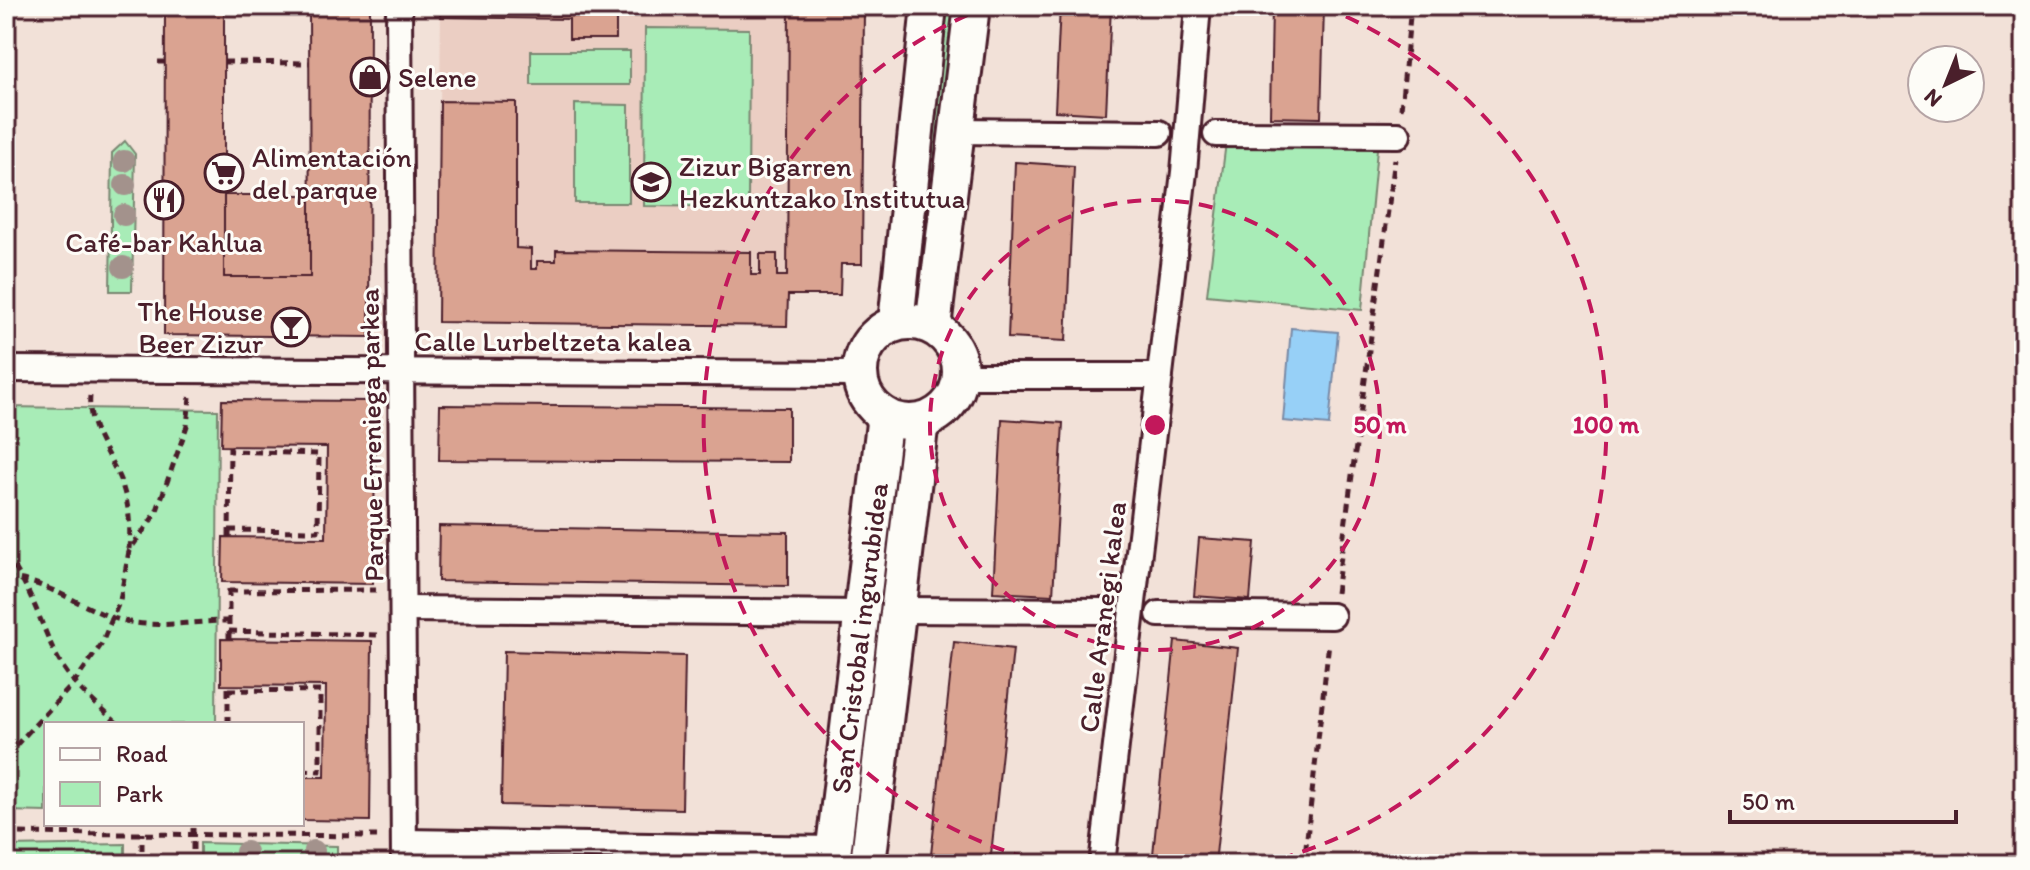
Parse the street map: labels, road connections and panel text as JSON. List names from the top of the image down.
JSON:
{
  "streets": {
    "street": [
      "Calle Lurbeltzeta kalea",
      "Parque Erreniega parkea",
      "Calle Aranegi kalea",
      "San Cristobal ingurubidea"
    ]
  },
  "crossings": [
    ["Calle Lurbeltzeta kalea", "Parque Erreniega parkea"],
    ["Calle Lurbeltzeta kalea", "San Cristobal ingurubidea"],
    ["Calle Aranegi kalea", "San Cristobal ingurubidea"]
  ],
  "places": {
    "shop": ["Selene"],
    "supermarket": ["Alimentación del parque"],
    "school or university": ["Zizur Bigarren Hezkuntzako Institutua"],
    "restaurant": ["Café-bar Kahlua"],
    "bar": ["The House Beer Zizur"]
  },
  "legend": ["Road", "Park"],
  "scale_bar": "50 m",
  "north": "bottom left",
  "rings": ["50 m", "100 m"]
}
